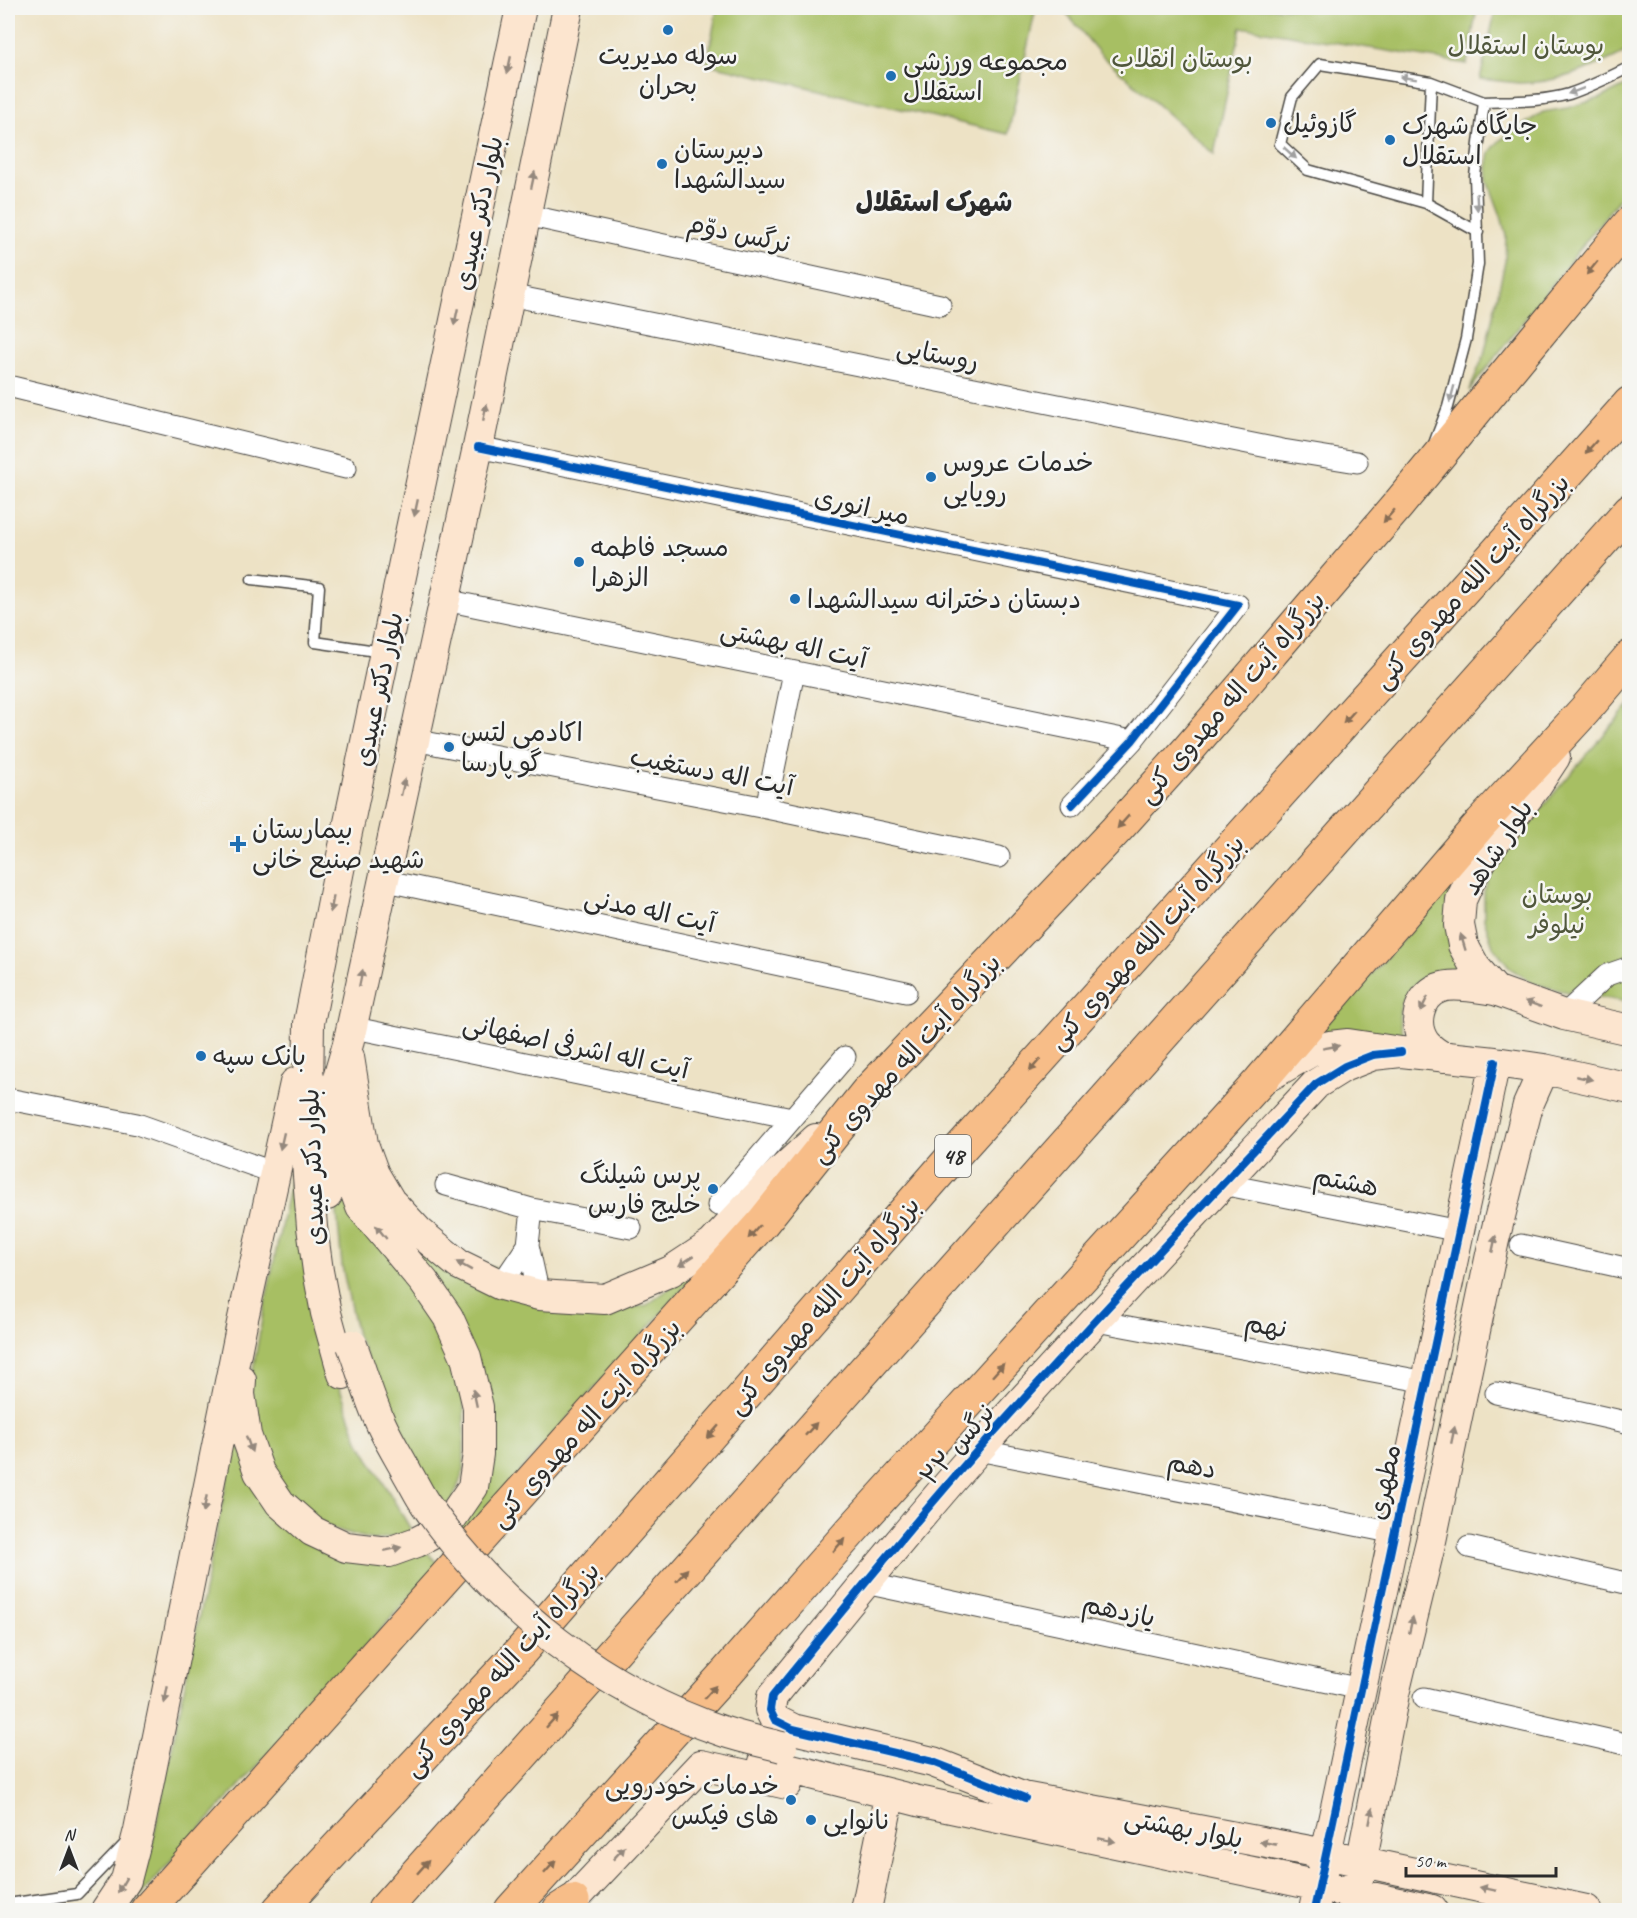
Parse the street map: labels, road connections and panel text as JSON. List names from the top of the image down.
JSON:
{
  "streets": {
    "main road": [
      "بلوار دکتر عبیدی",
      "بزرگراه آیت الله مهدوی کنی",
      "بزرگراه آیت اله مهدوی کنی",
      "بلوار شاهد",
      "48",
      "نرگس ۲۲",
      "مطهری",
      "بلوار بهشتی"
    ],
    "street": [
      "نرگس دوّم",
      "روستایی",
      "میر انوری",
      "آیت اله بهشتی",
      "آیت اله دستغیب",
      "آیت اله مدنی",
      "آیت اله اشرفی اصفهانی",
      "هشتم",
      "نهم",
      "دهم",
      "یازدهم"
    ]
  },
  "crossings": [
    ["بلوار دکتر عبیدی", "نرگس دوّم"],
    ["بلوار دکتر عبیدی", "روستایی"],
    ["بلوار دکتر عبیدی", "میر انوری"],
    ["بلوار دکتر عبیدی", "آیت اله بهشتی"],
    ["بلوار دکتر عبیدی", "آیت اله دستغیب"],
    ["بلوار دکتر عبیدی", "آیت اله مدنی"],
    ["بلوار دکتر عبیدی", "آیت اله اشرفی اصفهانی"],
    ["بلوار دکتر عبیدی", "بلوار بهشتی"],
    ["میر انوری", "آیت اله بهشتی"],
    ["هشتم", "نرگس ۲۲"],
    ["هشتم", "مطهری"],
    ["نهم", "نرگس ۲۲"],
    ["نهم", "مطهری"],
    ["نرگس ۲۲", "دهم"],
    ["نرگس ۲۲", "یازدهم"],
    ["نرگس ۲۲", "بلوار بهشتی"],
    ["دهم", "مطهری"],
    ["مطهری", "یازدهم"],
    ["مطهری", "بلوار بهشتی"]
  ],
  "districts": ["شهرک استقلال"],
  "parks": ["بوستان استقلال", "بوستان انقلاب", "بوستان نیلوفر"],
  "places": {
    "other": [
      "سوله مدیریت بحران",
      "مجموعه ورزشی استقلال",
      "گازوئیل",
      "جایگاه شهرک استقلال",
      "دبیرستان سیدالشهدا",
      "خدمات عروس رویایی",
      "مسجد فاطمه الزهرا",
      "دبستان دخترانه سیدالشهدا",
      "اکادمی لتس گو پارسا",
      "بانک سپه",
      "پرس شیلنگ خلیج فارس",
      "خدمات خودرویی های فیکس",
      "نانوایی"
    ],
    "health": ["بیمارستان شهید صنیع خانی"]
  },
  "scale_bar": "50 m",
  "north": "top"
}
